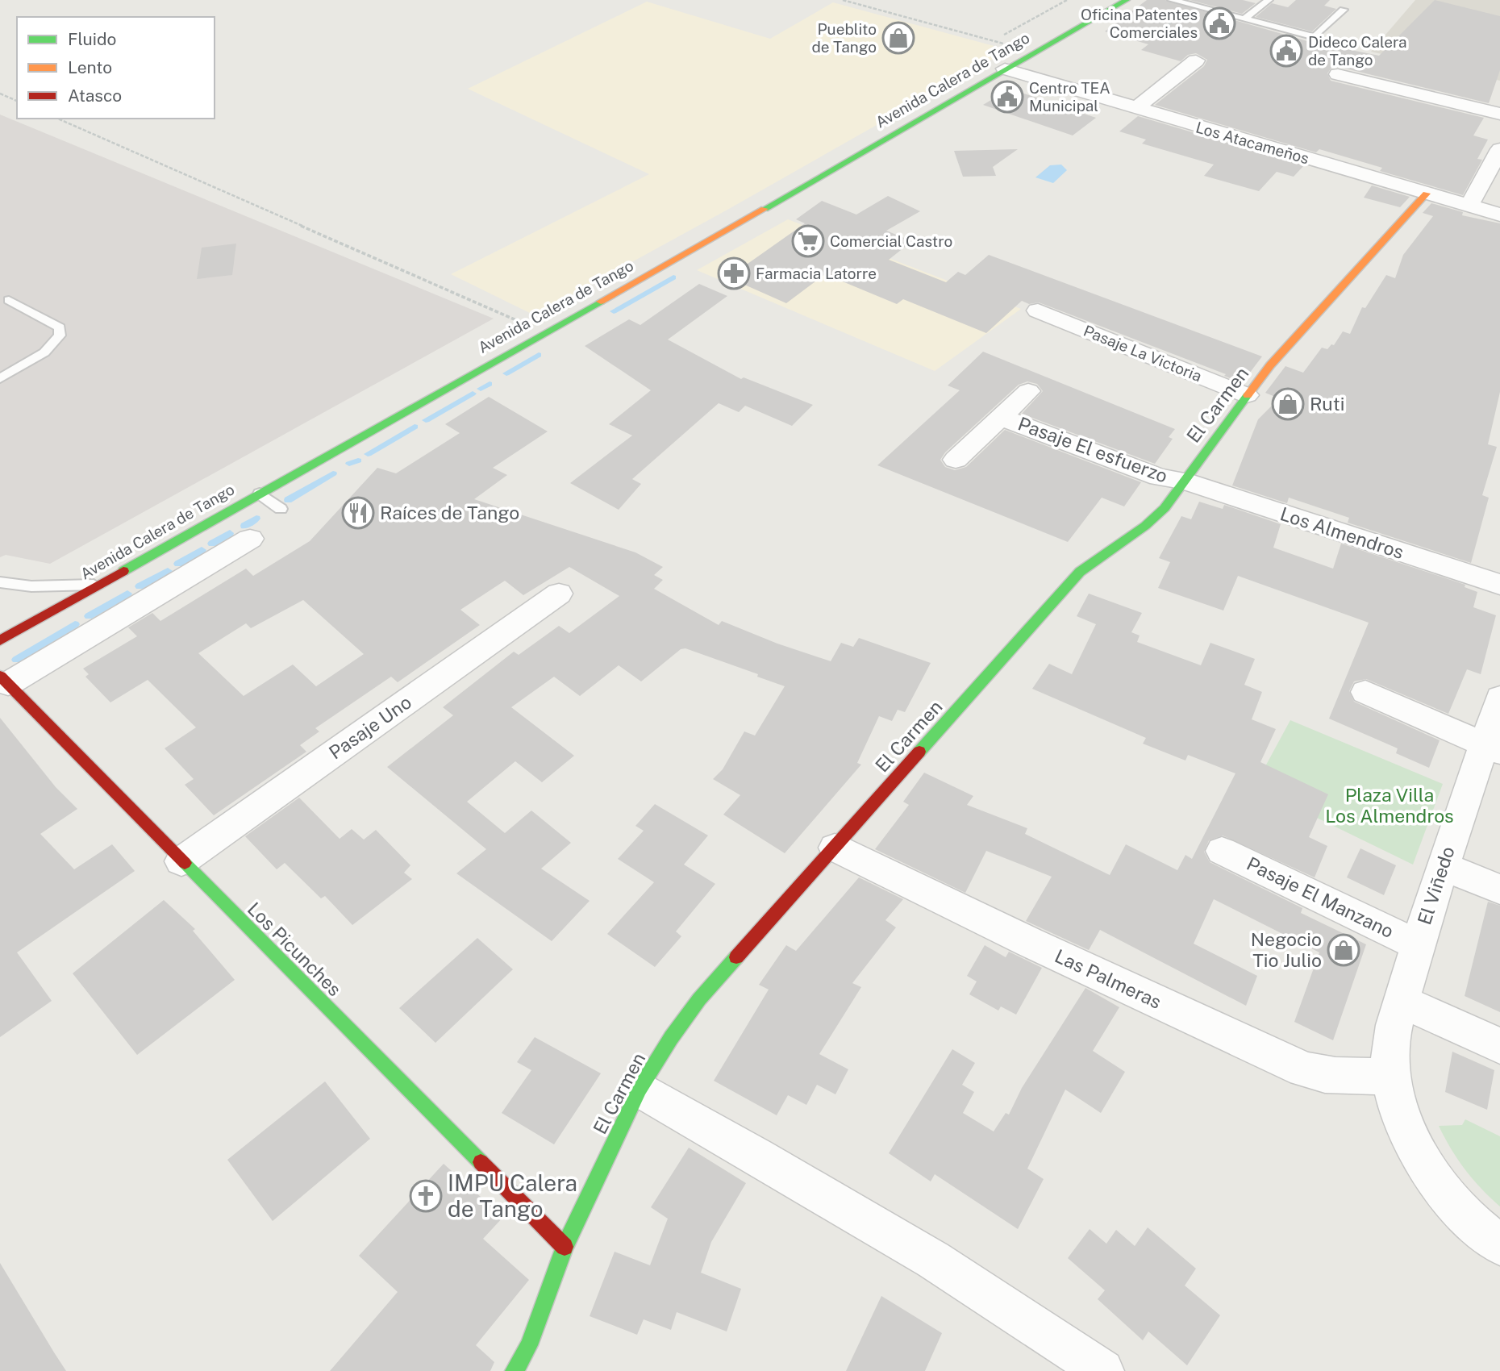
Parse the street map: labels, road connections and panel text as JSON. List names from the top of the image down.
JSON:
{
  "streets": {
    "street": [
      "Avenida Calera de Tango",
      "Los Atacameños",
      "Pasaje La Victoria",
      "El Carmen",
      "Pasaje El esfuerzo",
      "Los Almendros",
      "Pasaje Uno",
      "El Viñedo",
      "Pasaje El Manzano",
      "Los Picunches",
      "Las Palmeras"
    ]
  },
  "crossings": [
    ["Avenida Calera de Tango", "Los Atacameños"],
    ["Los Atacameños", "El Carmen"],
    ["Pasaje La Victoria", "El Carmen"],
    ["El Carmen", "Pasaje El esfuerzo"],
    ["El Carmen", "Los Almendros"],
    ["El Carmen", "Los Picunches"],
    ["El Carmen", "Las Palmeras"],
    ["Pasaje El esfuerzo", "Los Almendros"],
    ["Pasaje Uno", "Los Picunches"],
    ["El Viñedo", "Pasaje El Manzano"],
    ["El Viñedo", "Las Palmeras"]
  ],
  "parks": ["Plaza Villa Los Almendros"],
  "places": {
    "public building": ["Oficina Patentes Comerciales", "Dideco Calera de Tango", "Centro TEA Municipal"],
    "shop": ["Pueblito de Tango", "Ruti", "Negocio Tio Julio"],
    "supermarket": ["Comercial Castro"],
    "pharmacy": ["Farmacia Latorre"],
    "restaurant": ["Raíces de Tango"],
    "church": ["IMPU Calera de Tango"]
  },
  "legend": ["Fluido", "Lento", "Atasco"]
}
